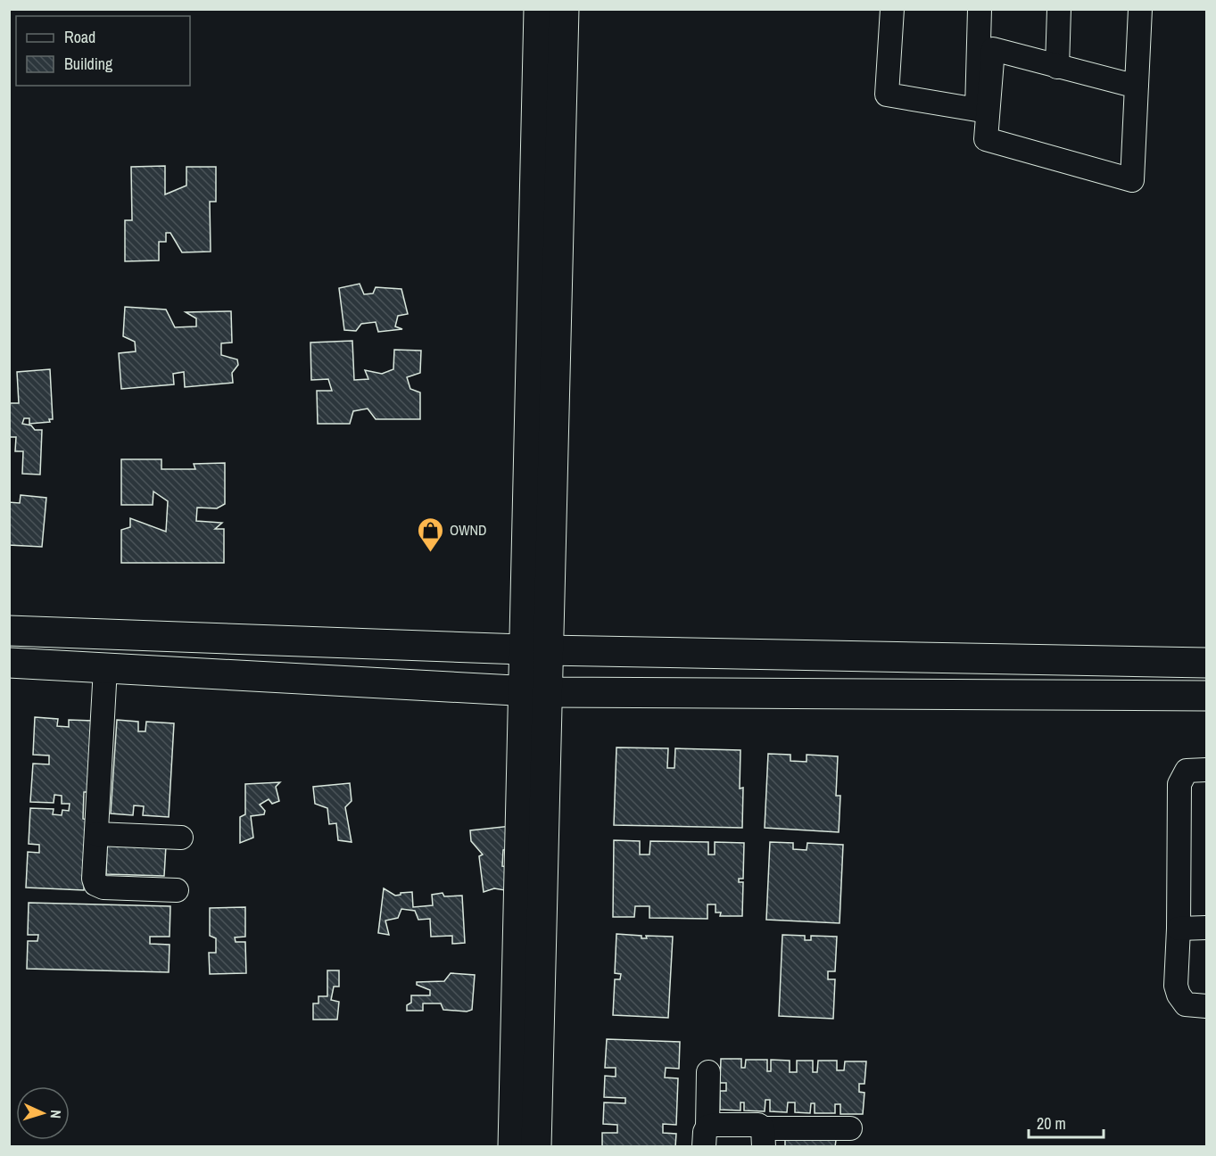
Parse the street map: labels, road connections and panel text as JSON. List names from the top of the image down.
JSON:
{
  "places": {
    "shop": ["OWND"]
  },
  "legend": ["Road", "Building"],
  "scale_bar": "20 m",
  "north": "right"
}
